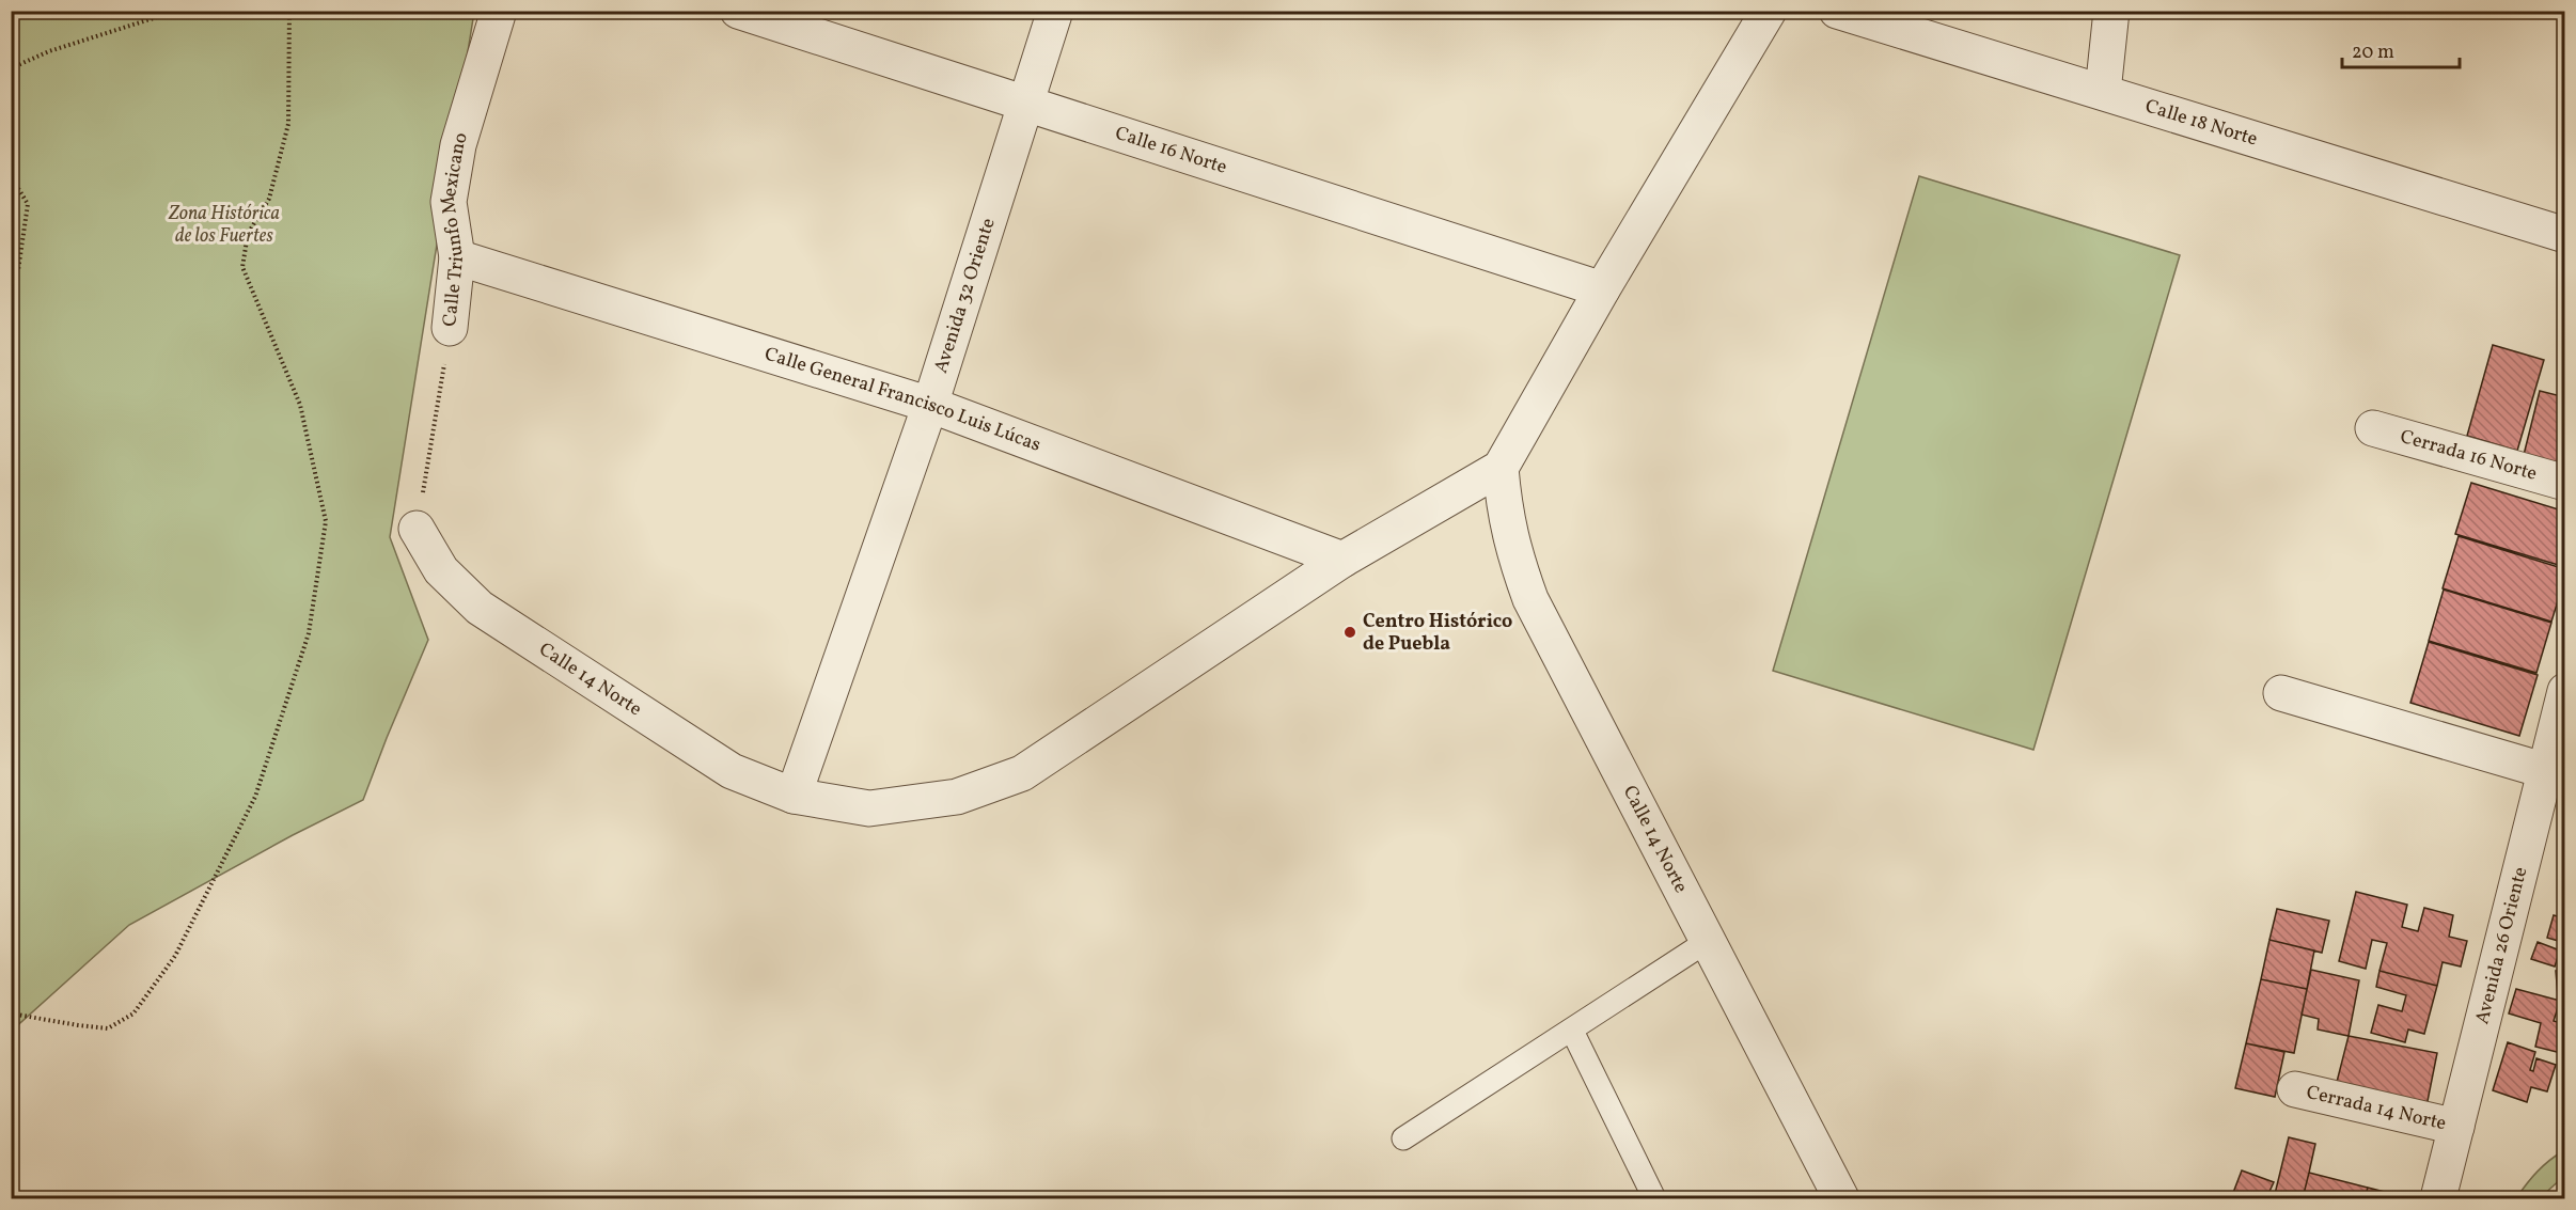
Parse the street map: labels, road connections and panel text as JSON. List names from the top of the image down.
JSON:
{
  "streets": {
    "street": [
      "Calle 18 Norte",
      "Calle 16 Norte",
      "Calle Triunfo Mexicano",
      "Avenida 32 Oriente",
      "Calle General Francisco Luis Lúcas",
      "Cerrada 16 Norte",
      "Calle 14 Norte",
      "Avenida 26 Oriente",
      "Cerrada 14 Norte"
    ]
  },
  "crossings": [
    ["Calle 16 Norte", "Avenida 32 Oriente"],
    ["Calle Triunfo Mexicano", "Calle General Francisco Luis Lúcas"],
    ["Calle Triunfo Mexicano", "Calle 14 Norte"],
    ["Avenida 32 Oriente", "Calle General Francisco Luis Lúcas"],
    ["Avenida 32 Oriente", "Calle 14 Norte"],
    ["Calle General Francisco Luis Lúcas", "Calle 14 Norte"],
    ["Avenida 26 Oriente", "Cerrada 14 Norte"]
  ],
  "parks": ["Zona Histórica de los Fuertes"],
  "places": ["Centro Histórico de Puebla"],
  "scale_bar": "20 m"
}
